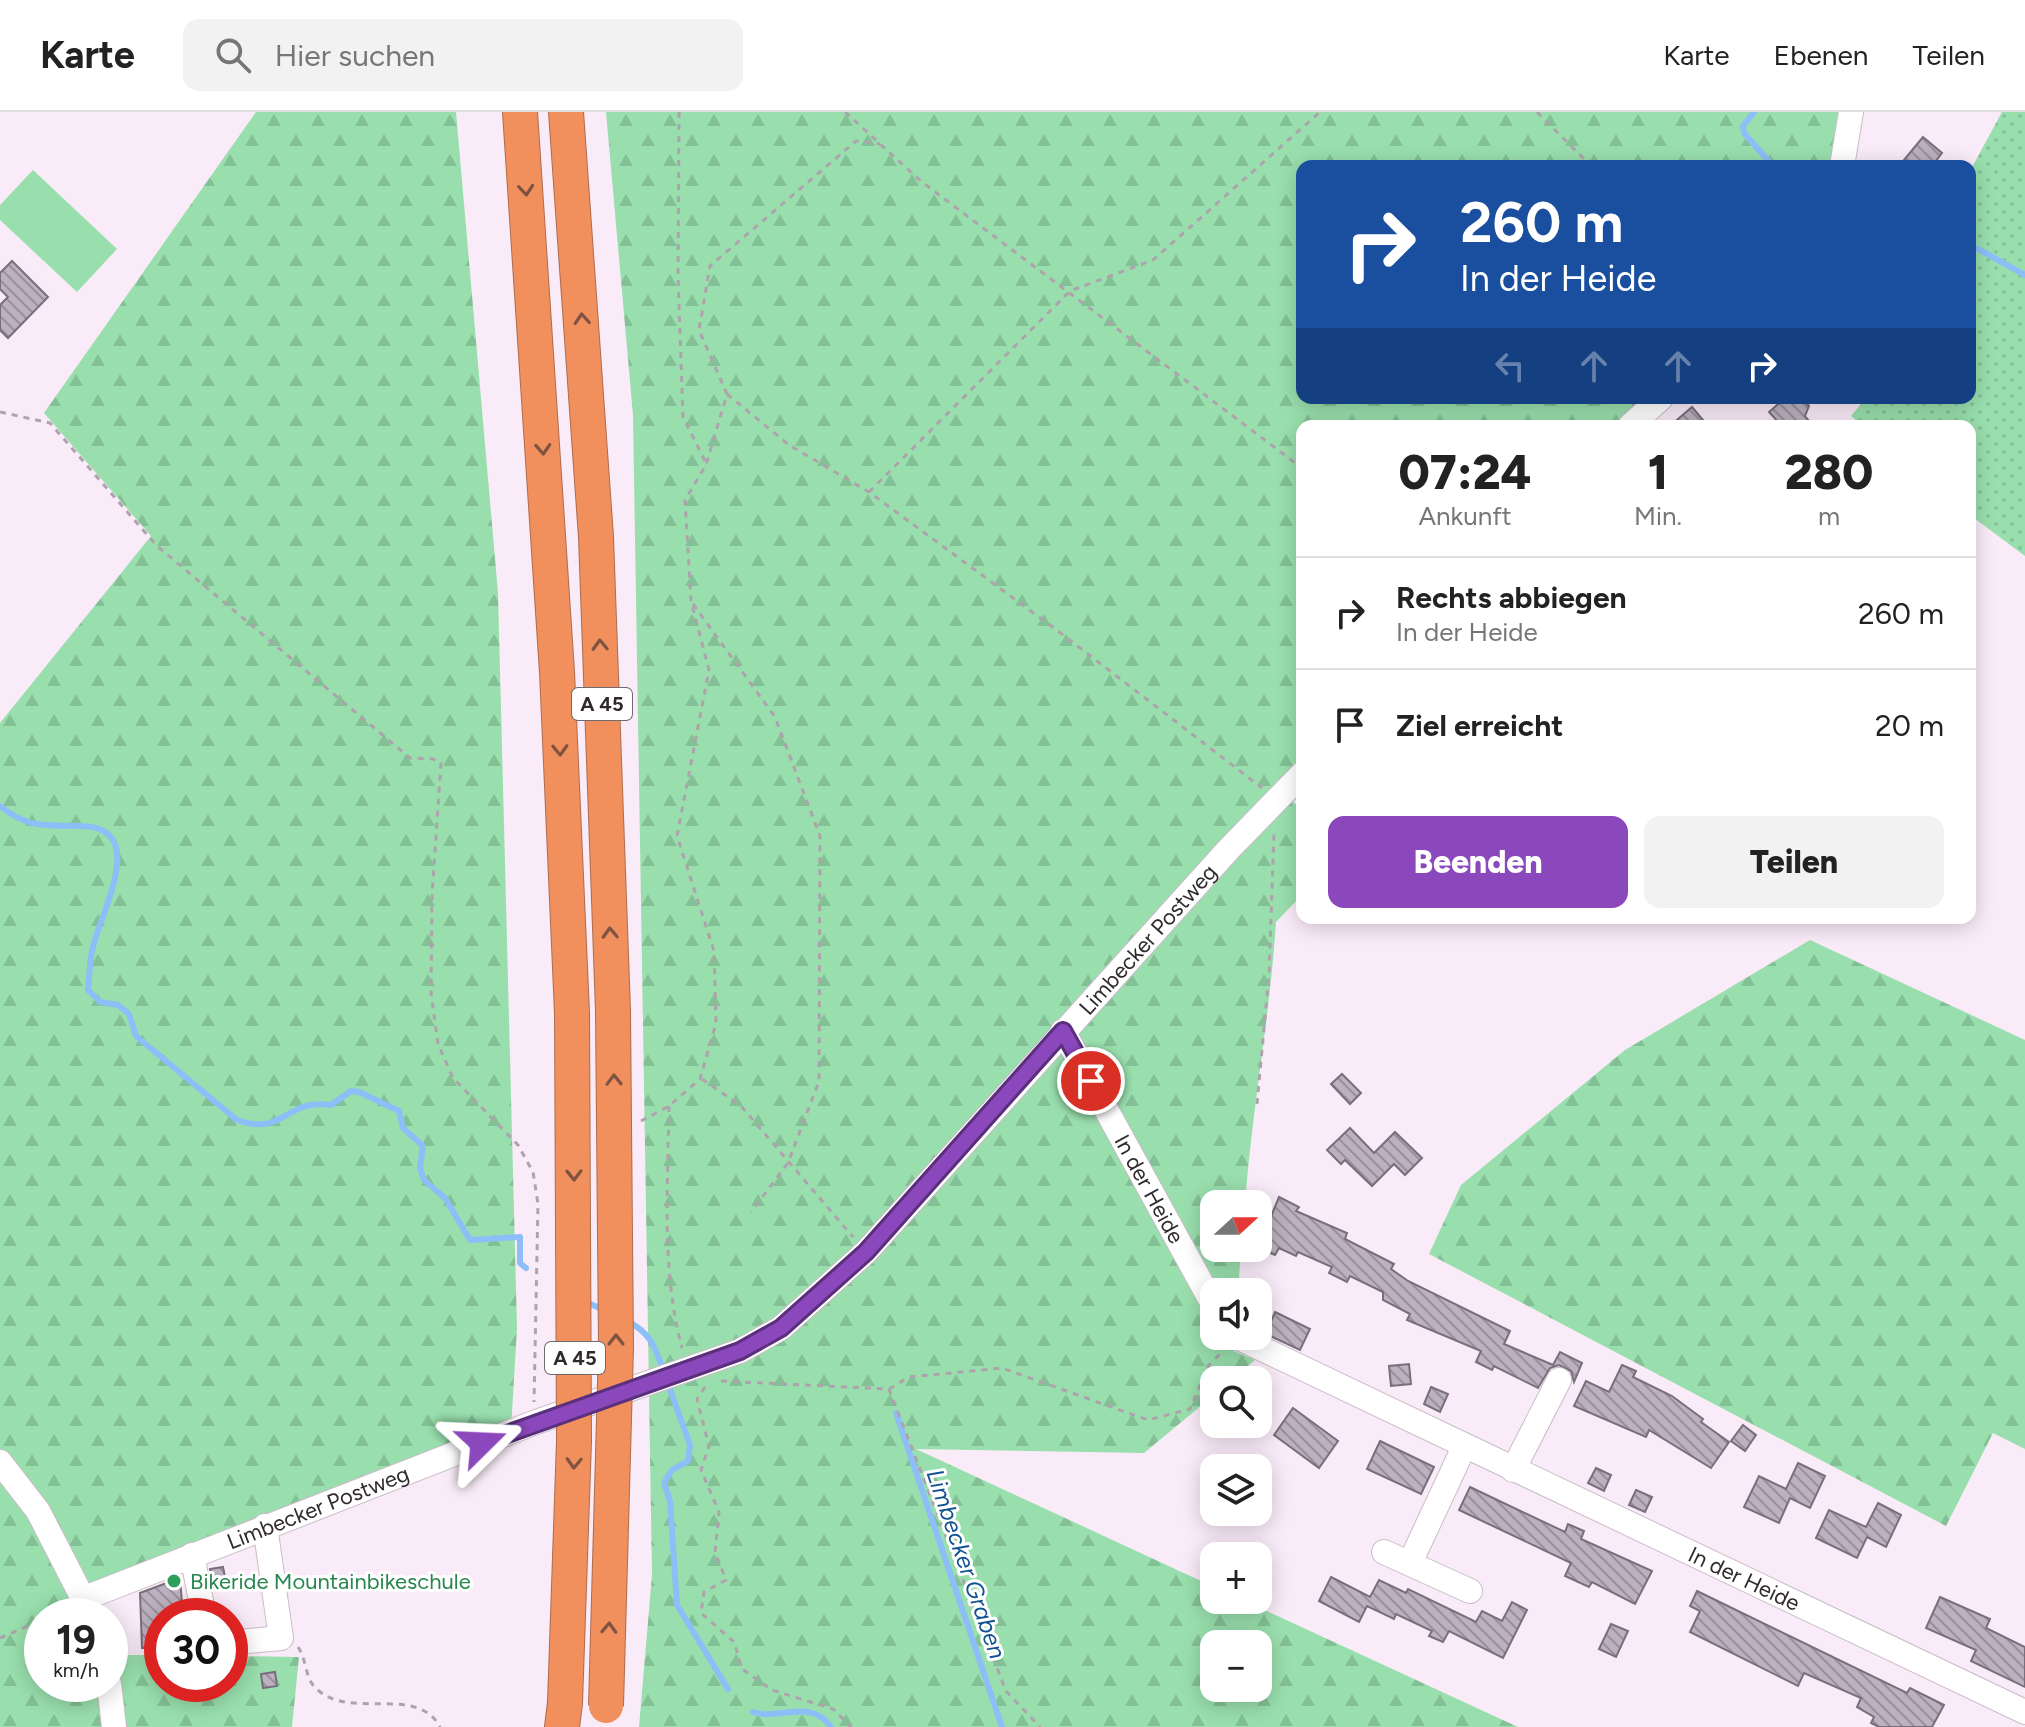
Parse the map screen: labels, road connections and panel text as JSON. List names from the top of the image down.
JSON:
{
  "streets": {
    "highway": ["A 45"],
    "street": ["Limbecker Postweg", "In der Heide"]
  },
  "crossings": [
    ["Limbecker Postweg", "In der Heide"]
  ],
  "water": ["Limbecker Graben"],
  "places": ["Bikeride Mountainbikeschule"],
  "north": "right",
  "page": {
    "header": "Karte",
    "search": "Hier suchen",
    "nav": ["Karte", "Ebenen", "Teilen"],
    "turn": ["260 m", "In der Heide"],
    "eta": [
      "07:24",
      "Ankunft",
      "1",
      "Min.",
      "280",
      "m"
    ],
    "list": [
      {
        "name": "Rechts abbiegen",
        "note": "In der Heide",
        "value": "260 m"
      },
      {
        "name": "Ziel erreicht",
        "value": "20 m"
      }
    ],
    "buttons": ["Beenden", "Teilen"],
    "map_buttons": ["+", "−"],
    "speed": "19 km/h",
    "limit": "30"
  }
}
